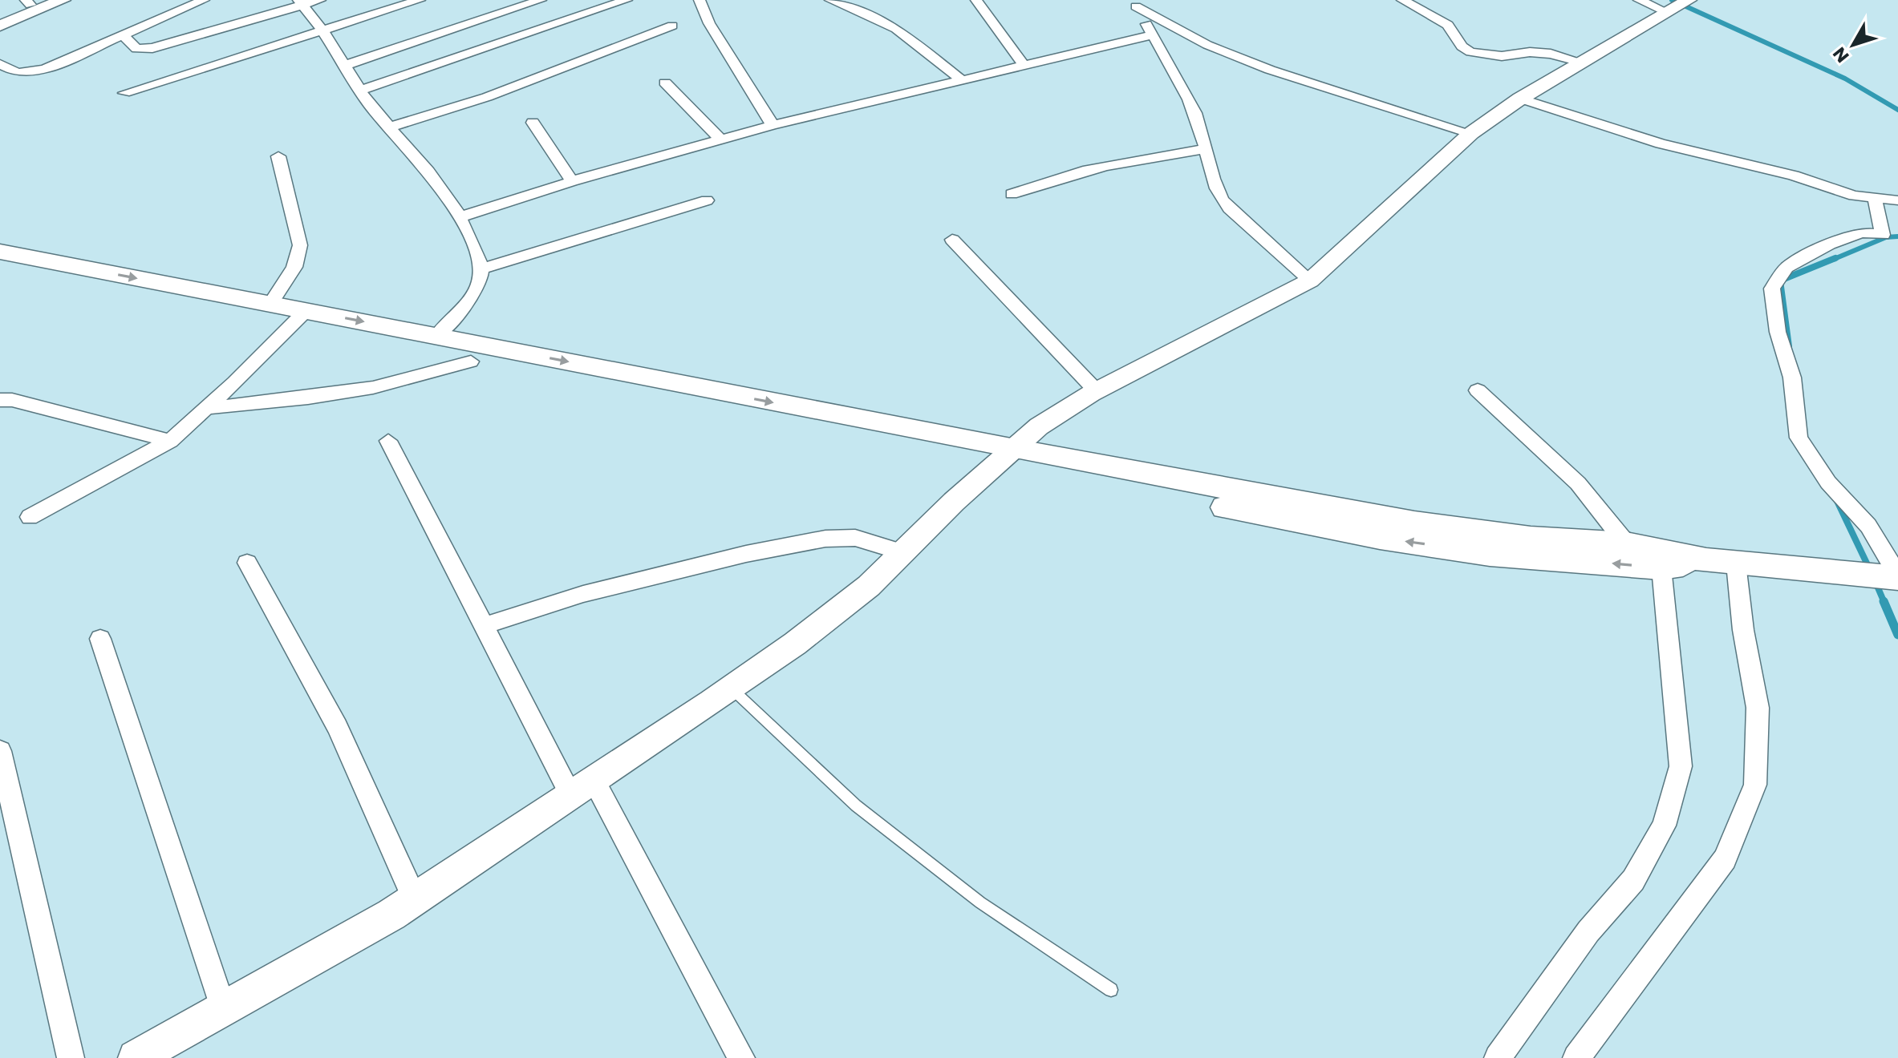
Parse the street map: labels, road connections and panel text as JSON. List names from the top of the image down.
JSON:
{
  "north": "bottom left"
}
